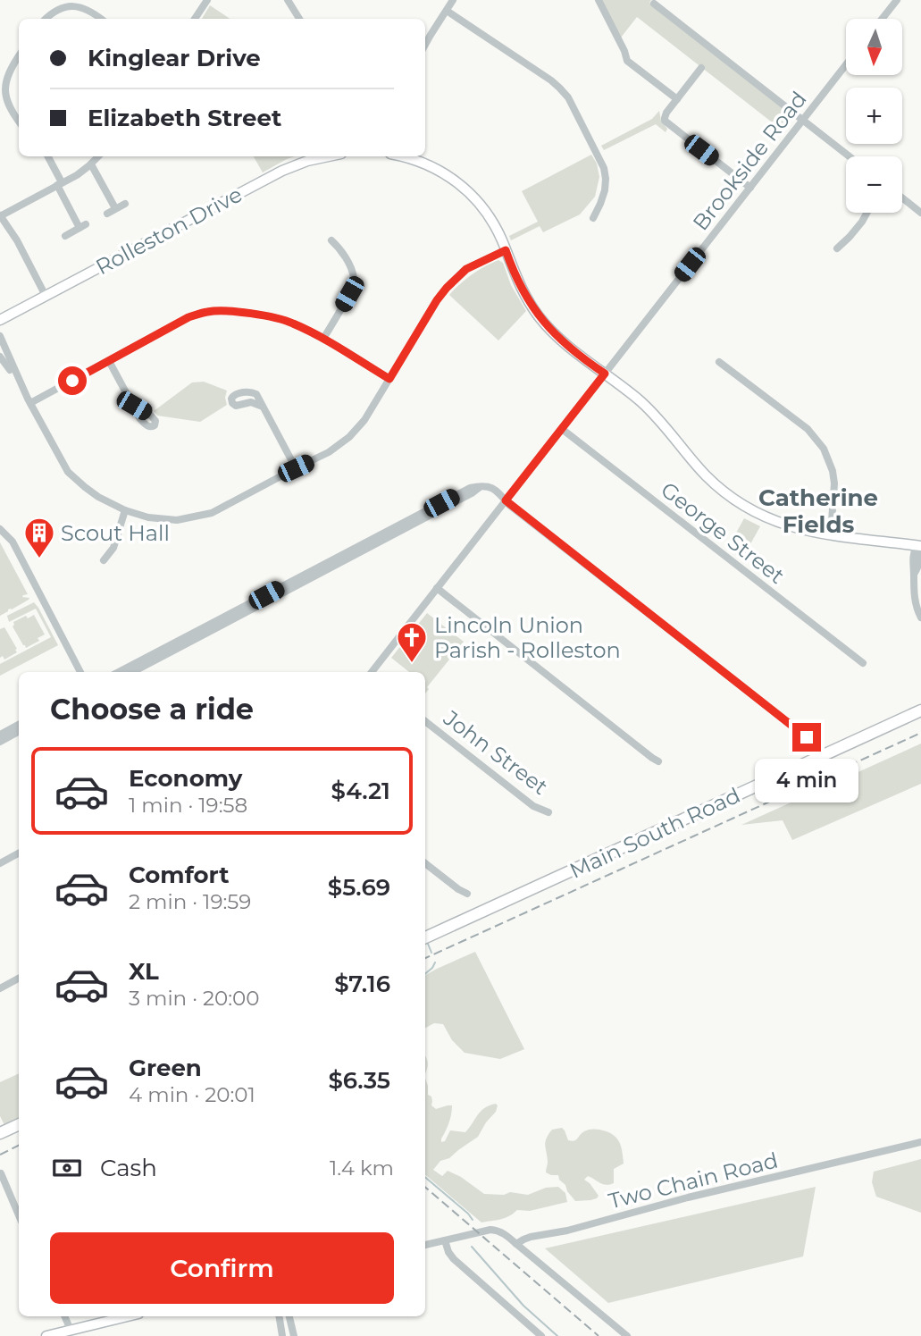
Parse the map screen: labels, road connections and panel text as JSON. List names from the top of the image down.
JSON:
{
  "streets": {
    "highway": ["Main South Road"],
    "main road": ["Rolleston Drive"],
    "street": [
      "Brookside Road",
      "George Street",
      "John Street",
      "Two Chain Road"
    ]
  },
  "crossings": [
    ["Brookside Road", "George Street"]
  ],
  "districts": ["Catherine Fields"],
  "places": {
    "building": ["Scout Hall"],
    "church": ["Lincoln Union Parish - Rolleston"]
  },
  "north": "bottom",
  "page": {
    "map_buttons": ["+", "−"],
    "banner": ["Kinglear Drive", "Elizabeth Street"],
    "heading": "Choose a ride",
    "list": [
      {
        "name": "Economy",
        "note": "1 min · 19:58",
        "value": "$4.21"
      },
      {
        "name": "Comfort",
        "note": "2 min · 19:59",
        "value": "$5.69"
      },
      {
        "name": "XL",
        "note": "3 min · 20:00",
        "value": "$7.16"
      },
      {
        "name": "Green",
        "note": "4 min · 20:01",
        "value": "$6.35"
      }
    ],
    "bubble": "4 min",
    "pay": ["Cash", "1.4 km"],
    "buttons": "Confirm"
  }
}
